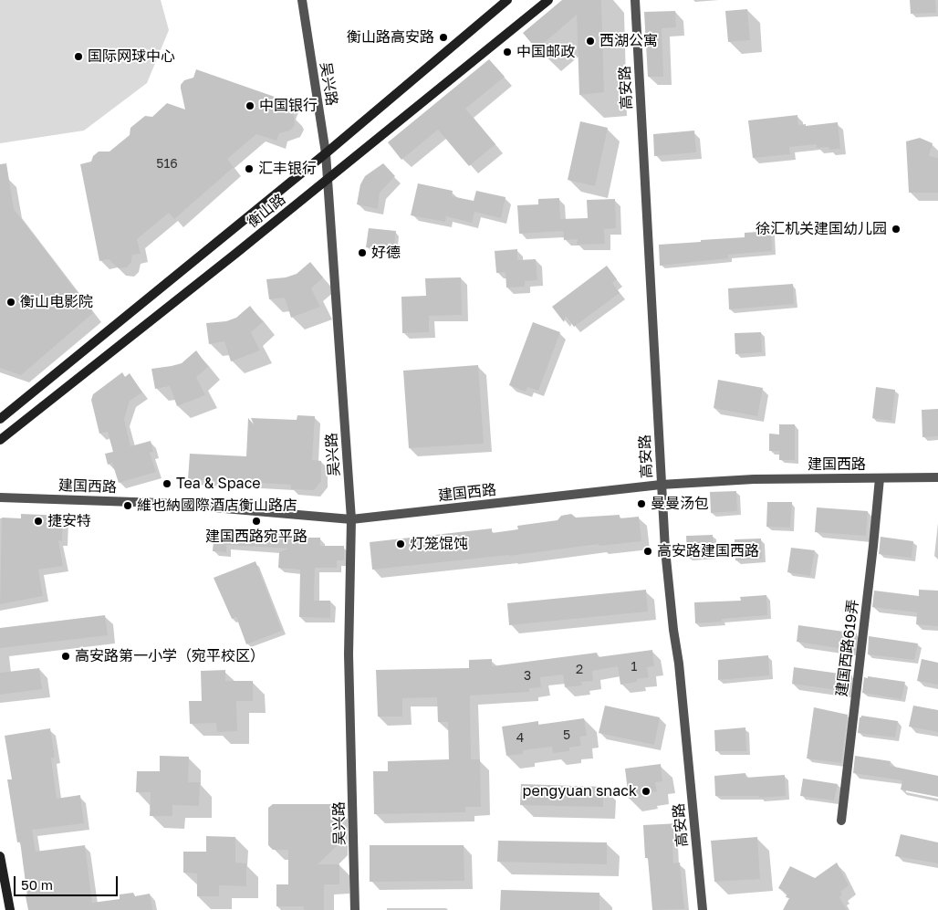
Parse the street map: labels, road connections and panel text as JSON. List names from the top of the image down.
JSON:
{
  "streets": {
    "main road": ["衡山路"],
    "street": [
      "吴兴路",
      "高安路",
      "建国西路",
      "建国西路619弄"
    ]
  },
  "crossings": [
    ["吴兴路", "衡山路"],
    ["吴兴路", "建国西路"],
    ["高安路", "建国西路"],
    ["建国西路", "建国西路619弄"]
  ],
  "places": [
    "衡山路高安路",
    "西湖公寓",
    "中国邮政",
    "国际网球中心",
    "中国银行",
    "汇丰银行",
    "徐汇机关建国幼儿园",
    "好德",
    "衡山电影院",
    "Tea & Space",
    "曼曼汤包",
    "維也納國際酒店衡山路店",
    "捷安特",
    "建国西路宛平路",
    "灯笼馄饨",
    "高安路建国西路",
    "高安路第一小学（宛平校区）",
    "pengyuan snack"
  ],
  "house_numbers": [
    "516",
    "1",
    "2",
    "3",
    "5",
    "4"
  ],
  "scale_bar": "50 m"
}
